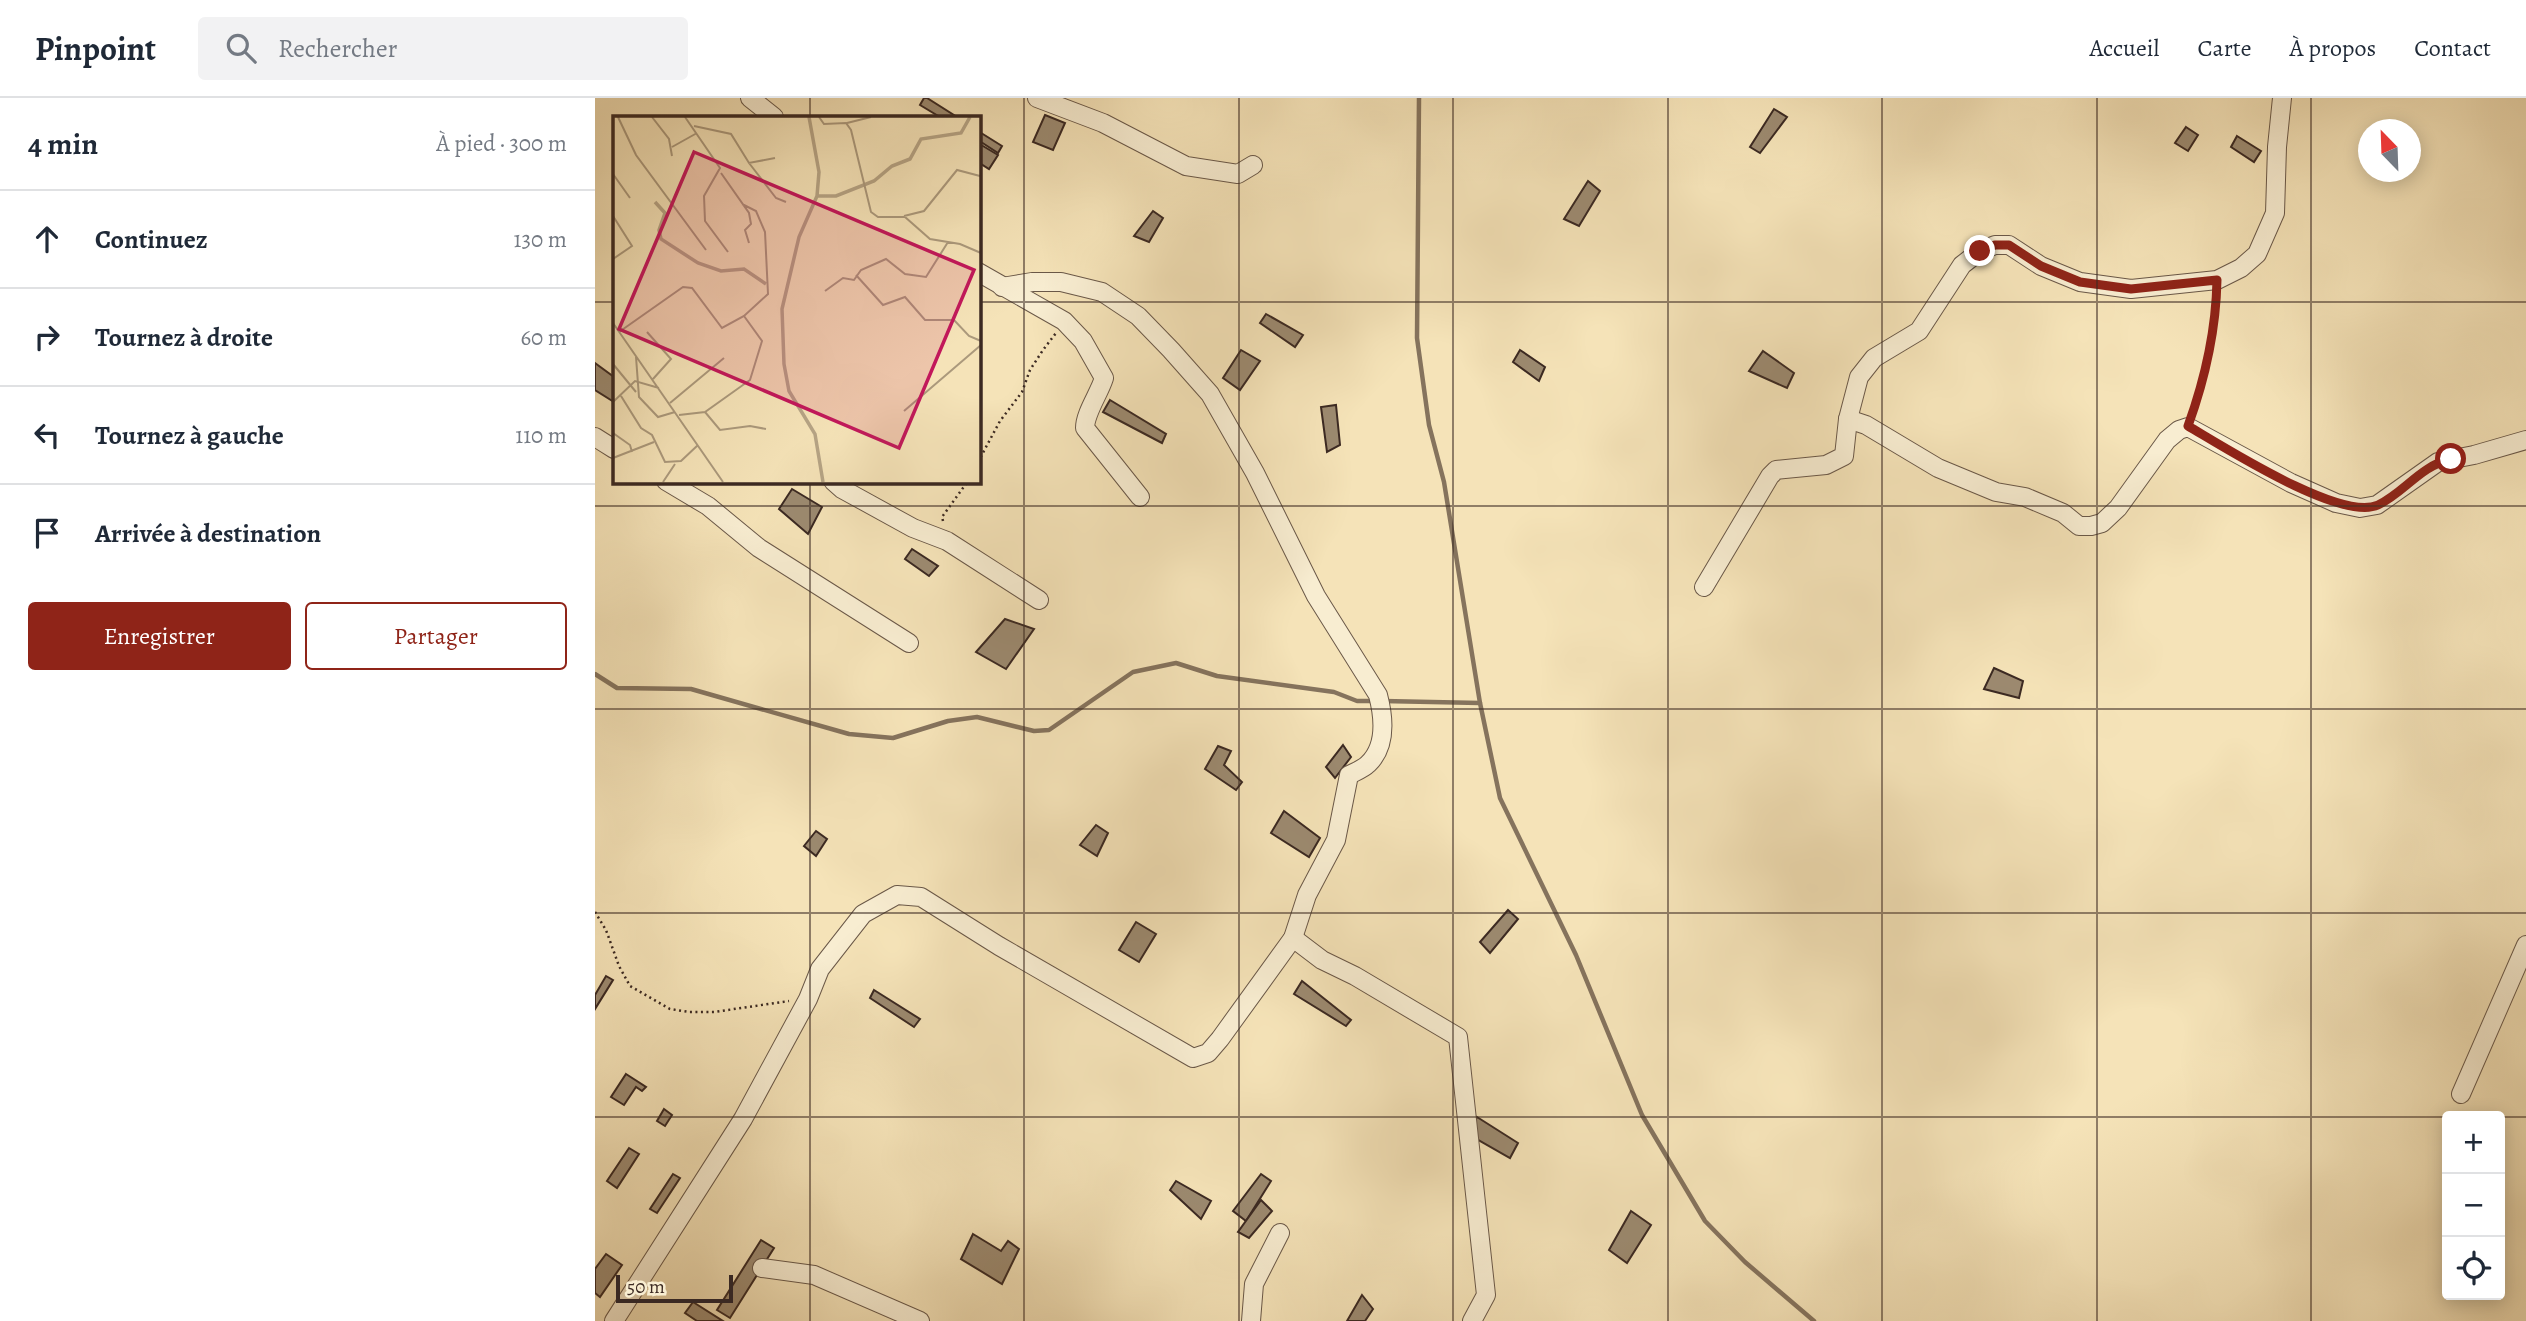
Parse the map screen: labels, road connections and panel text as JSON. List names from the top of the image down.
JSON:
{
  "scale_bar": "50 m",
  "north": "top left",
  "page": {
    "header": "Pinpoint",
    "search": "Rechercher",
    "nav": [
      "Accueil",
      "Carte",
      "À propos",
      "Contact"
    ],
    "heading": ["4 min", "À pied · 300 m"],
    "list": [
      ["Continuez", "130 m"],
      ["Tournez à droite", "60 m"],
      ["Tournez à gauche", "110 m"],
      "Arrivée à destination"
    ],
    "buttons": ["Enregistrer", "Partager"],
    "map_buttons": ["+", "−"],
    "scale": "50 m"
  }
}
